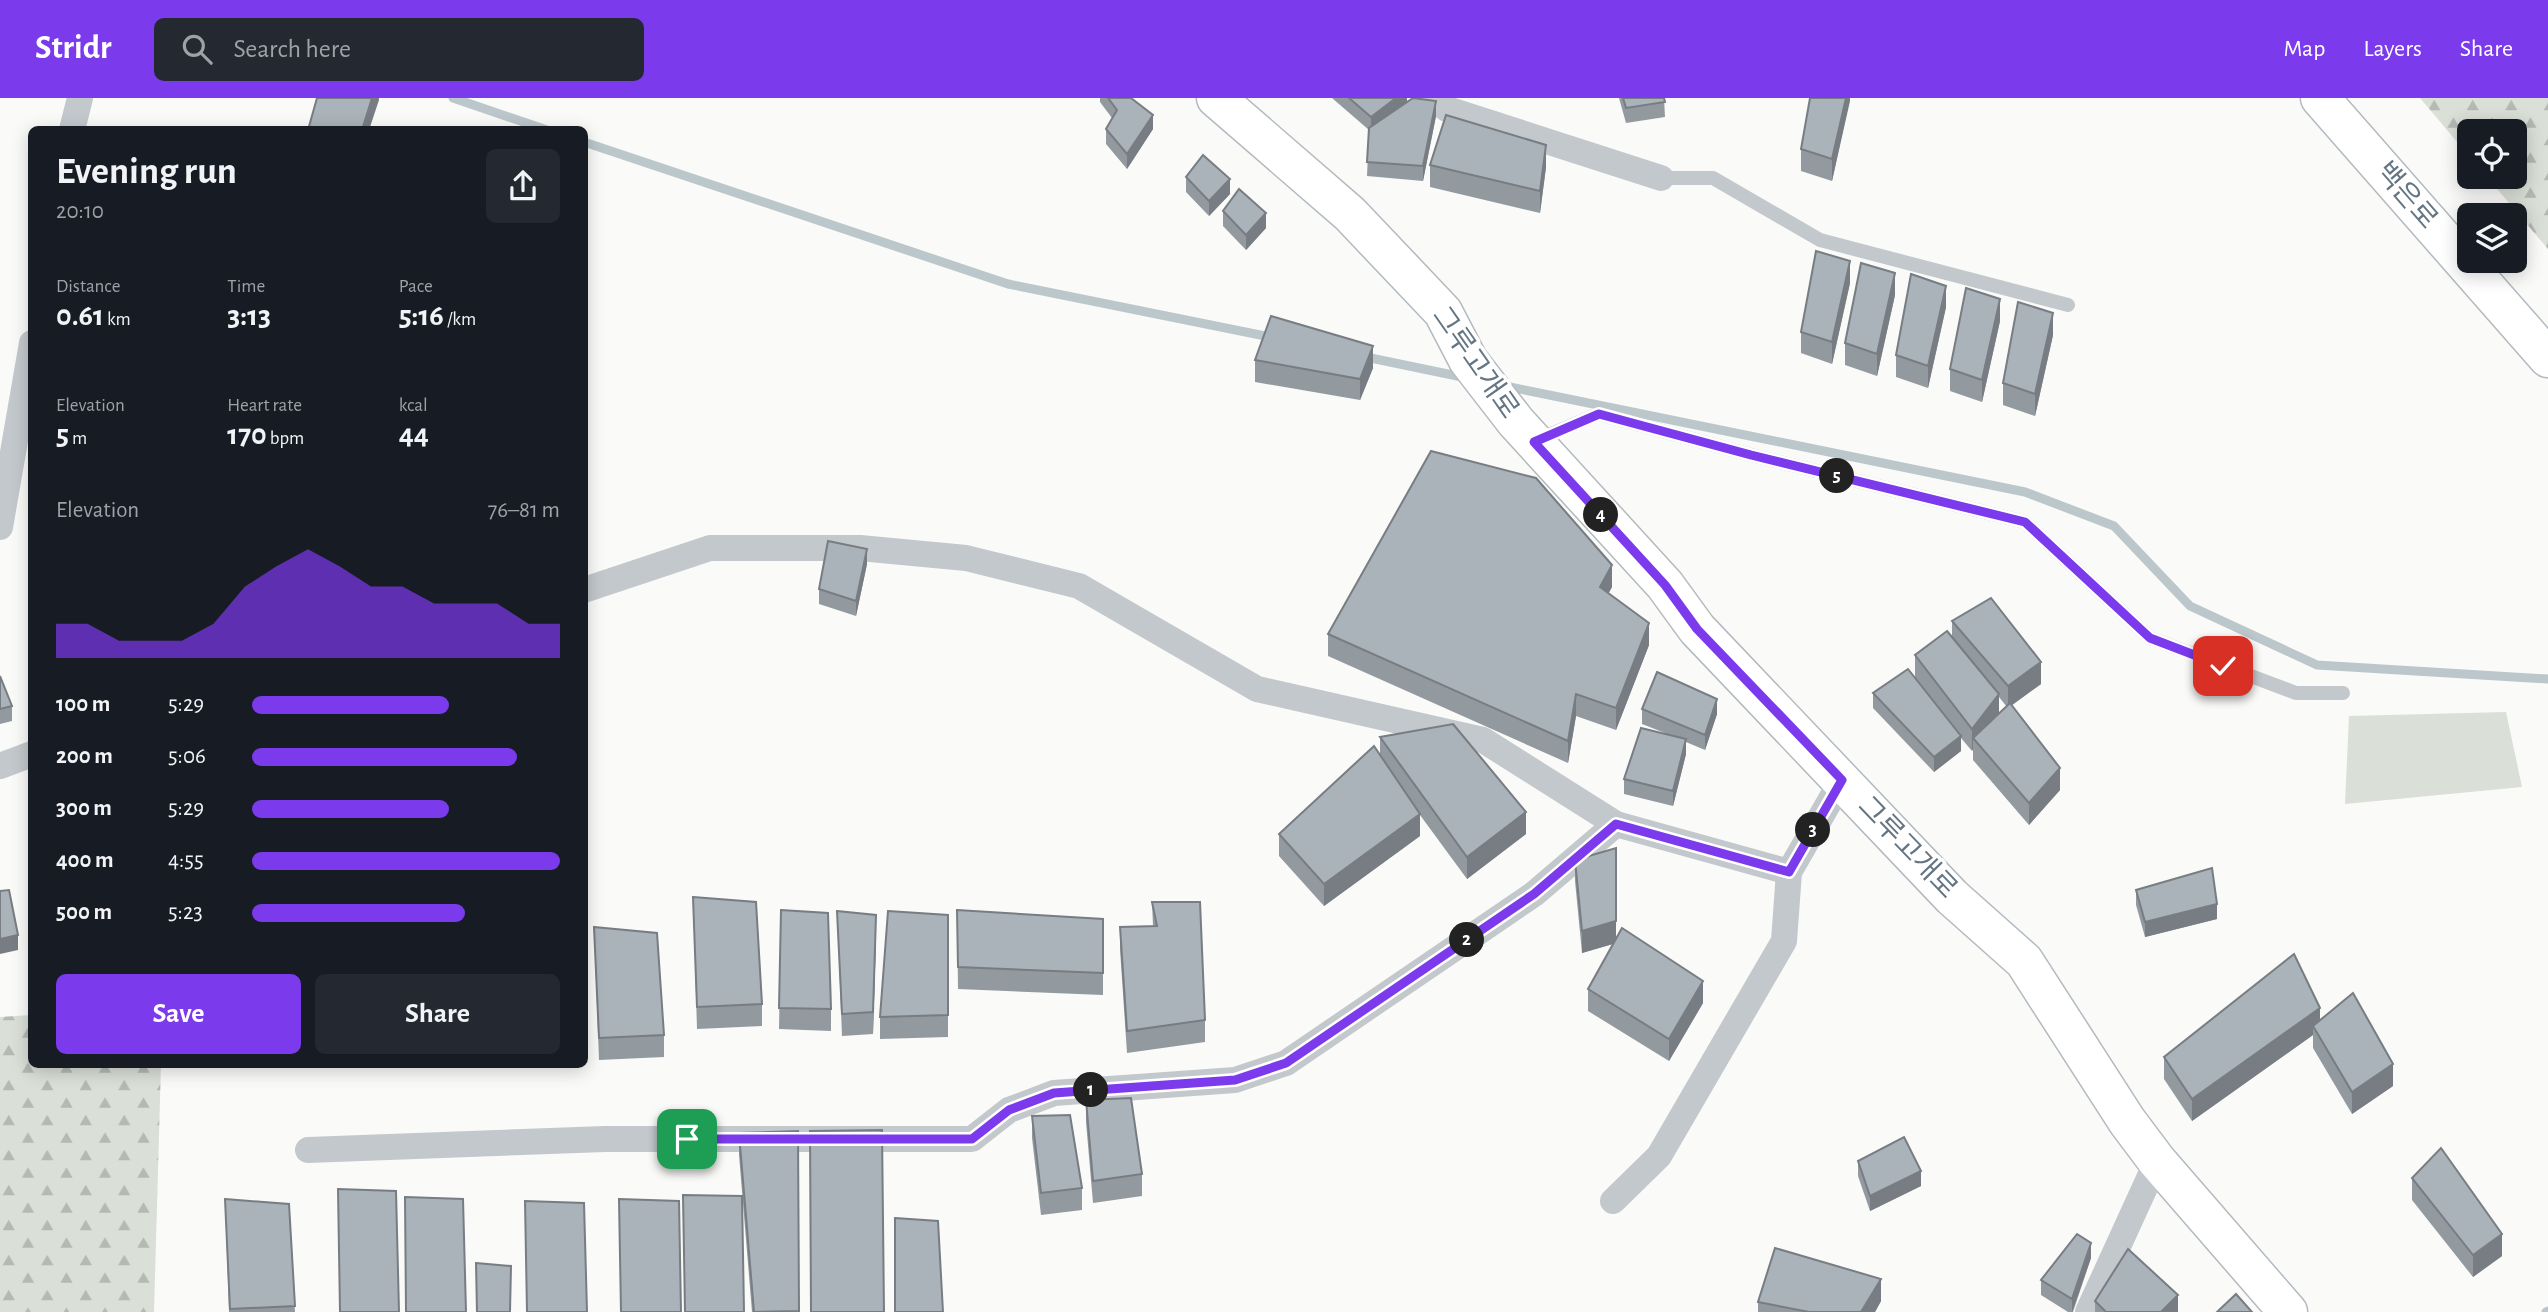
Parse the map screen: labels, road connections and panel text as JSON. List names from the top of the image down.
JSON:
{
  "streets": {
    "street": ["백은로", "그루고개로"]
  },
  "page": {
    "header": "Stridr",
    "search": "Search here",
    "nav": ["Map", "Layers", "Share"],
    "heading": ["Evening run", "20:10"],
    "stats": [
      ["Distance", "0.61 km"],
      ["Time", "3:13"],
      ["Pace", "5:16 /km"],
      ["Elevation", "5 m"],
      ["Heart rate", "170 bpm"],
      ["kcal", "44"]
    ],
    "pins": [
      "5",
      "4",
      "3",
      "2",
      "1"
    ],
    "chart": ["Elevation", "76–81 m"],
    "list": [
      {
        "name": "100 m",
        "note": "5:29"
      },
      {
        "name": "200 m",
        "note": "5:06"
      },
      {
        "name": "300 m",
        "note": "5:29"
      },
      {
        "name": "400 m",
        "note": "4:55"
      },
      {
        "name": "500 m",
        "note": "5:23"
      }
    ],
    "buttons": ["Save", "Share"]
  }
}
